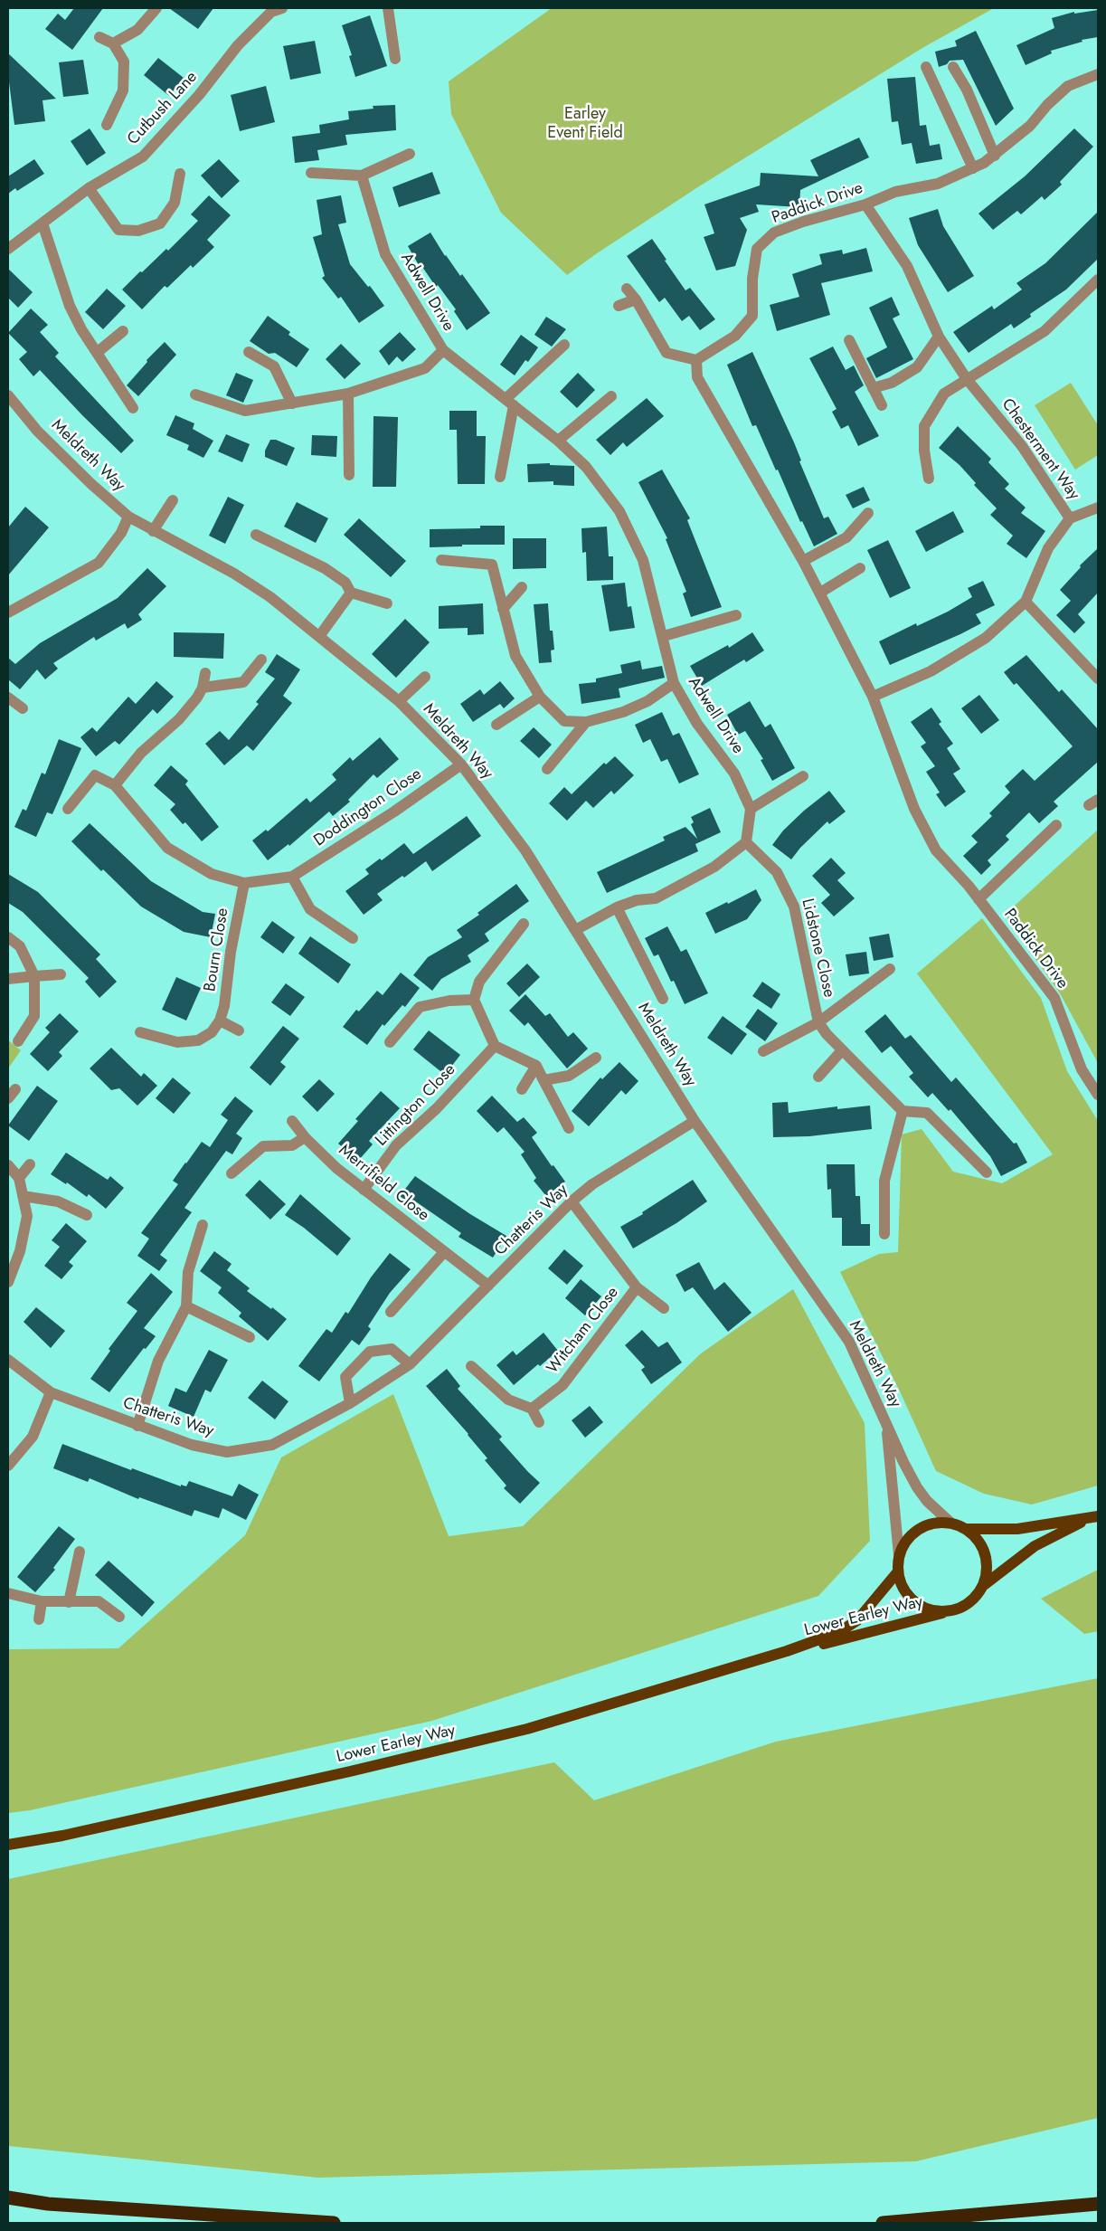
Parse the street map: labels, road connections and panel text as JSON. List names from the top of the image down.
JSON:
{
  "streets": {
    "main road": ["Lower Earley Way"],
    "street": [
      "Cutbush Lane",
      "Paddick Drive",
      "Adwell Drive",
      "Chesterment Way",
      "Meldreth Way",
      "Doddington Close",
      "Lidstone Close",
      "Bourn Close",
      "Littington Close",
      "Merrifield Close",
      "Chatteris Way",
      "Witcham Close"
    ]
  },
  "crossings": [
    ["Paddick Drive", "Chesterment Way"],
    ["Meldreth Way", "Doddington Close"],
    ["Meldreth Way", "Chatteris Way"],
    ["Meldreth Way", "Lower Earley Way"],
    ["Doddington Close", "Bourn Close"],
    ["Littington Close", "Merrifield Close"],
    ["Merrifield Close", "Chatteris Way"],
    ["Chatteris Way", "Witcham Close"]
  ],
  "parks": ["Earley Event Field"]
}
